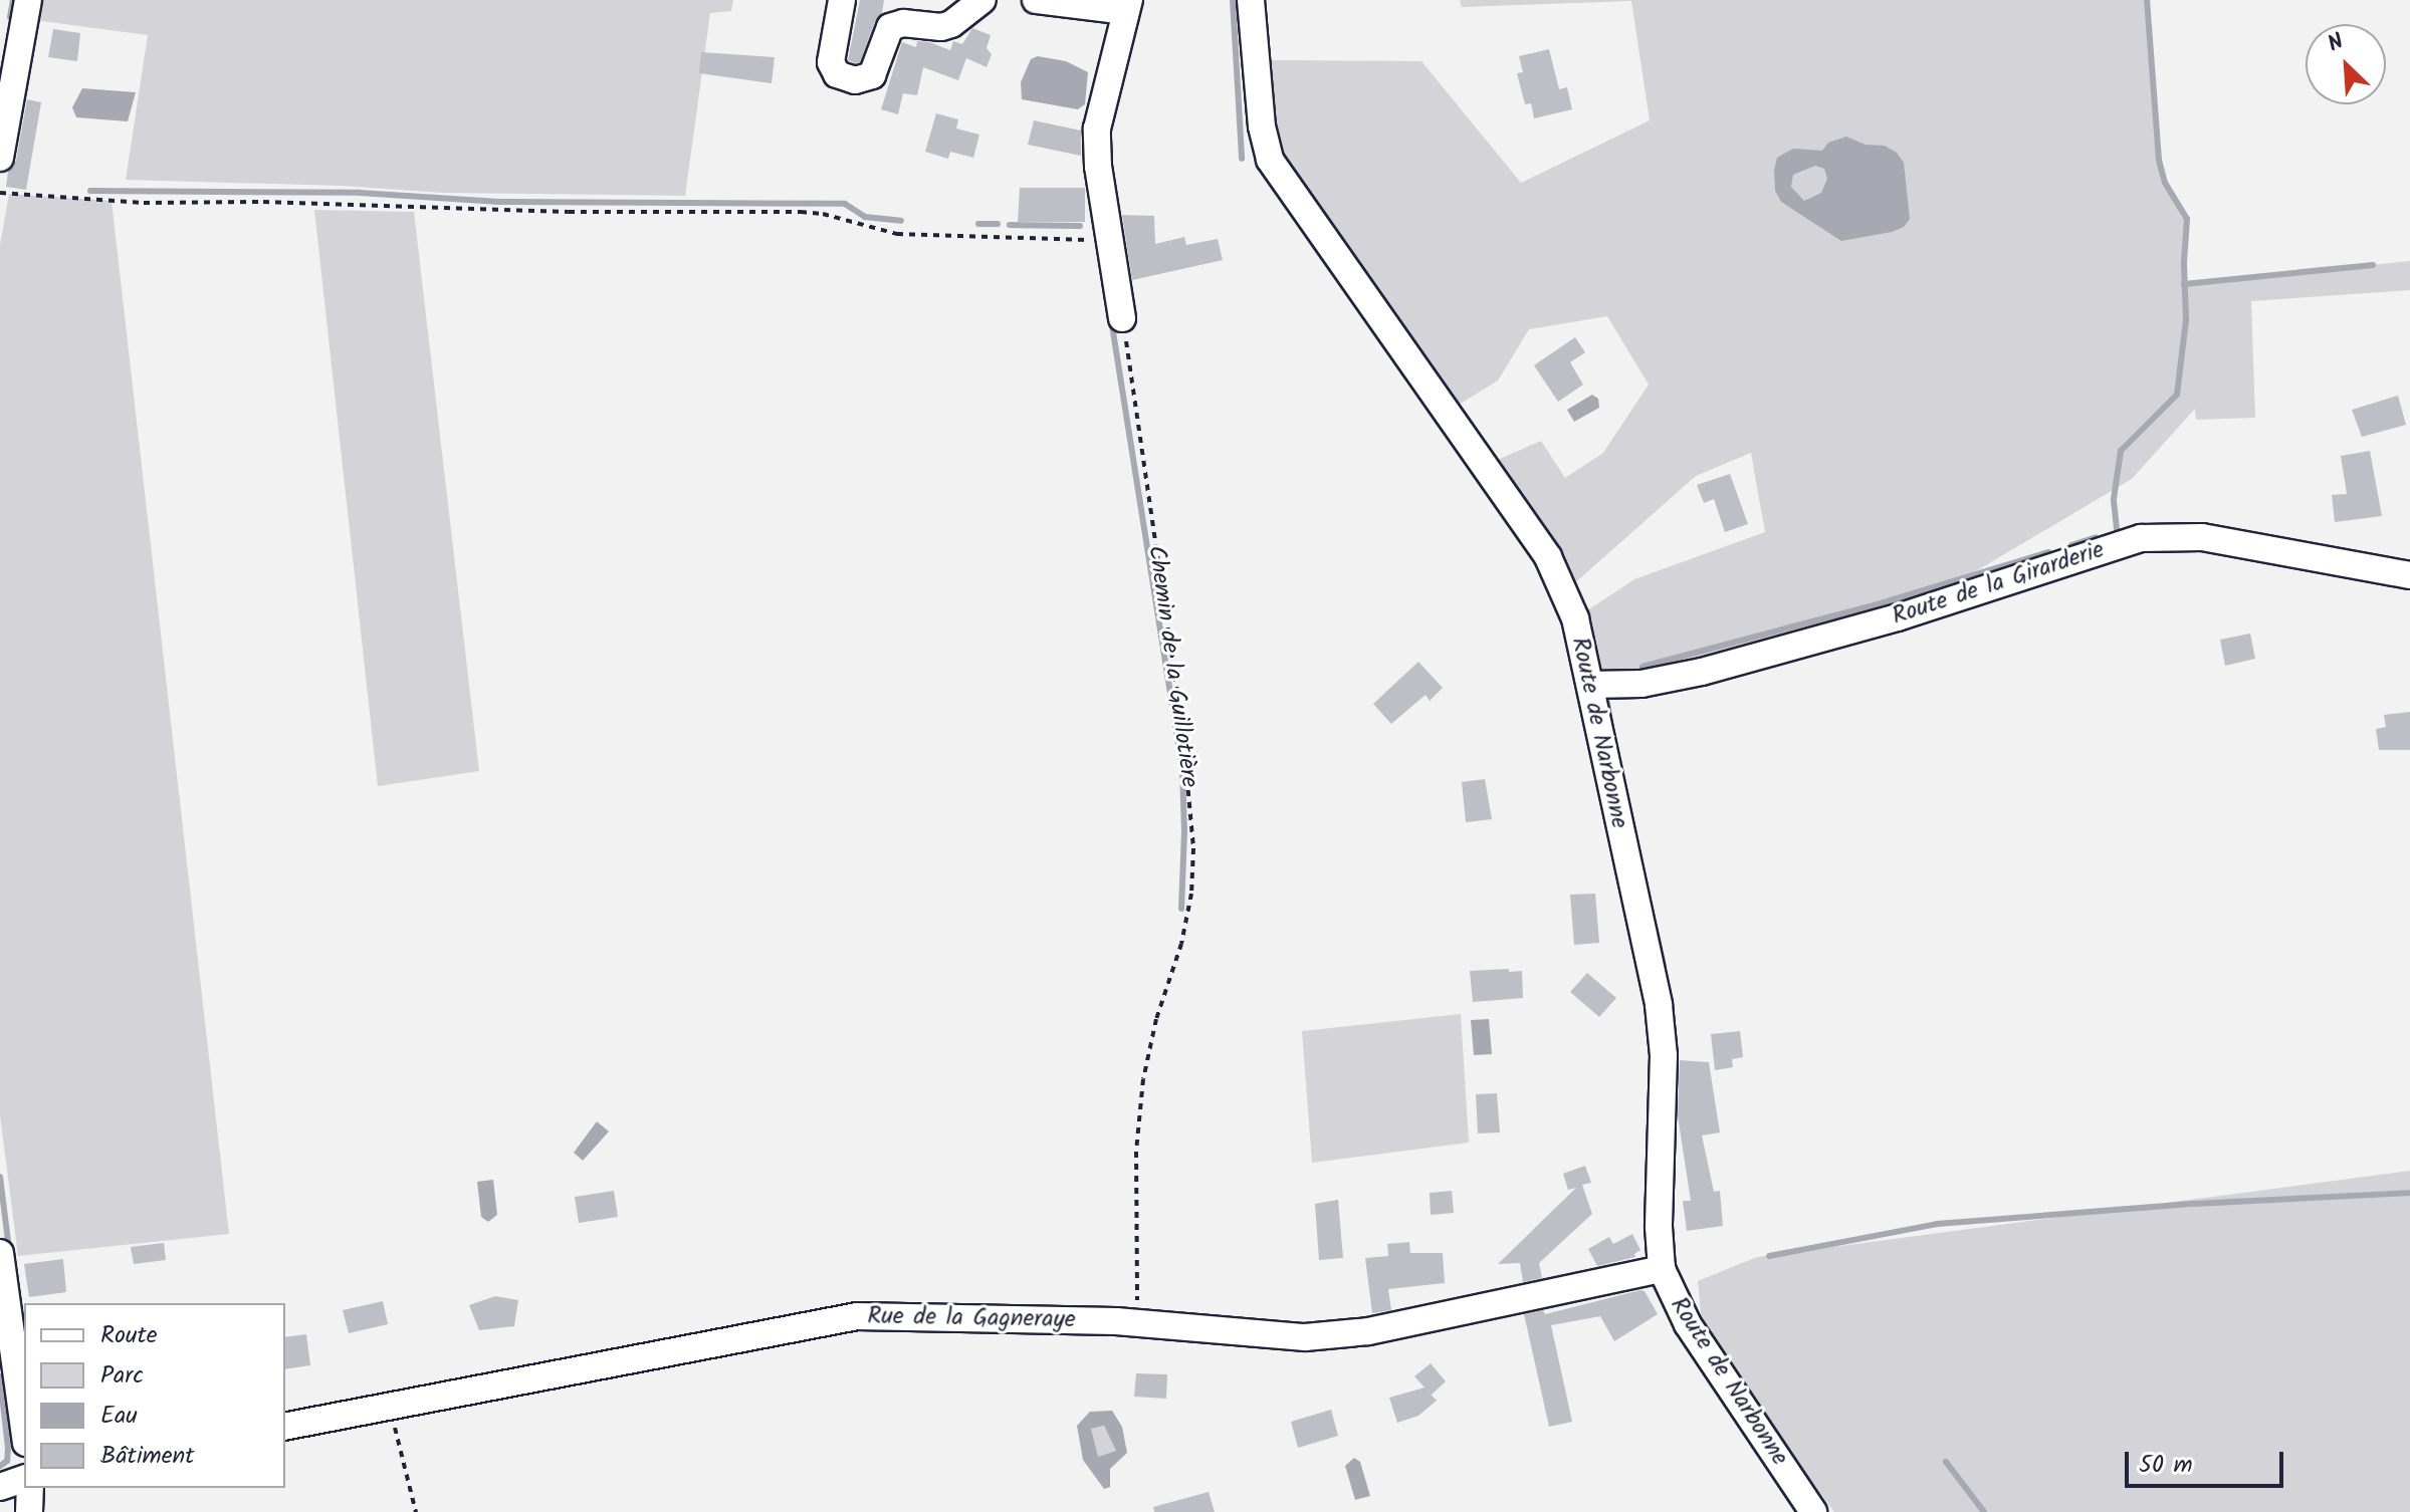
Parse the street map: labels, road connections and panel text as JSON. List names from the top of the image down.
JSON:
{
  "streets": {
    "street": ["Route de la Girarderie", "Route de Narbonne", "Rue de la Gagneraye"],
    "path": ["Chemin de la Guillotière"]
  },
  "crossings": [
    ["Route de la Girarderie", "Route de Narbonne"],
    ["Chemin de la Guillotière", "Rue de la Gagneraye"],
    ["Route de Narbonne", "Rue de la Gagneraye"]
  ],
  "legend": [
    "Route",
    "Parc",
    "Eau",
    "Bâtiment"
  ],
  "scale_bar": "50 m",
  "north": "top left"
}
